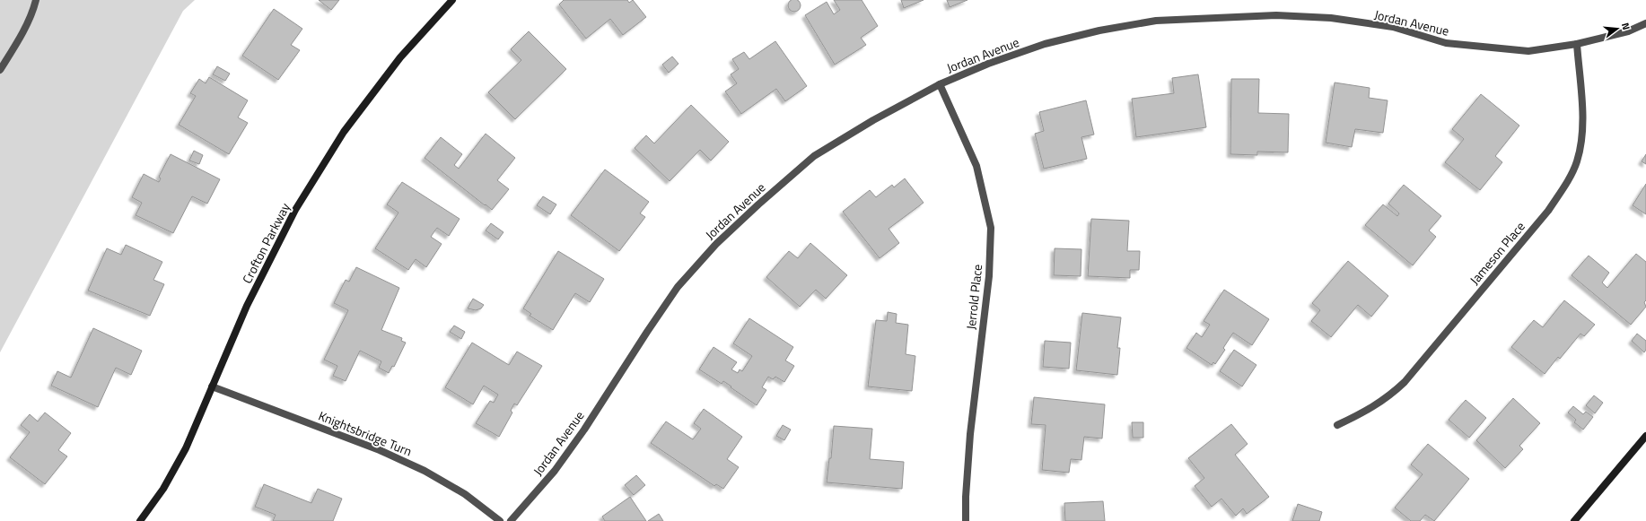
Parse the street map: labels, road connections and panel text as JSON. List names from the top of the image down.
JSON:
{
  "streets": {
    "street": [
      "Jordan Avenue",
      "Crofton Parkway",
      "Jameson Place",
      "Jerrold Place",
      "Knightsbridge Turn"
    ]
  },
  "crossings": [
    ["Jordan Avenue", "Jameson Place"],
    ["Jordan Avenue", "Jerrold Place"],
    ["Crofton Parkway", "Knightsbridge Turn"]
  ],
  "north": "right"
}
